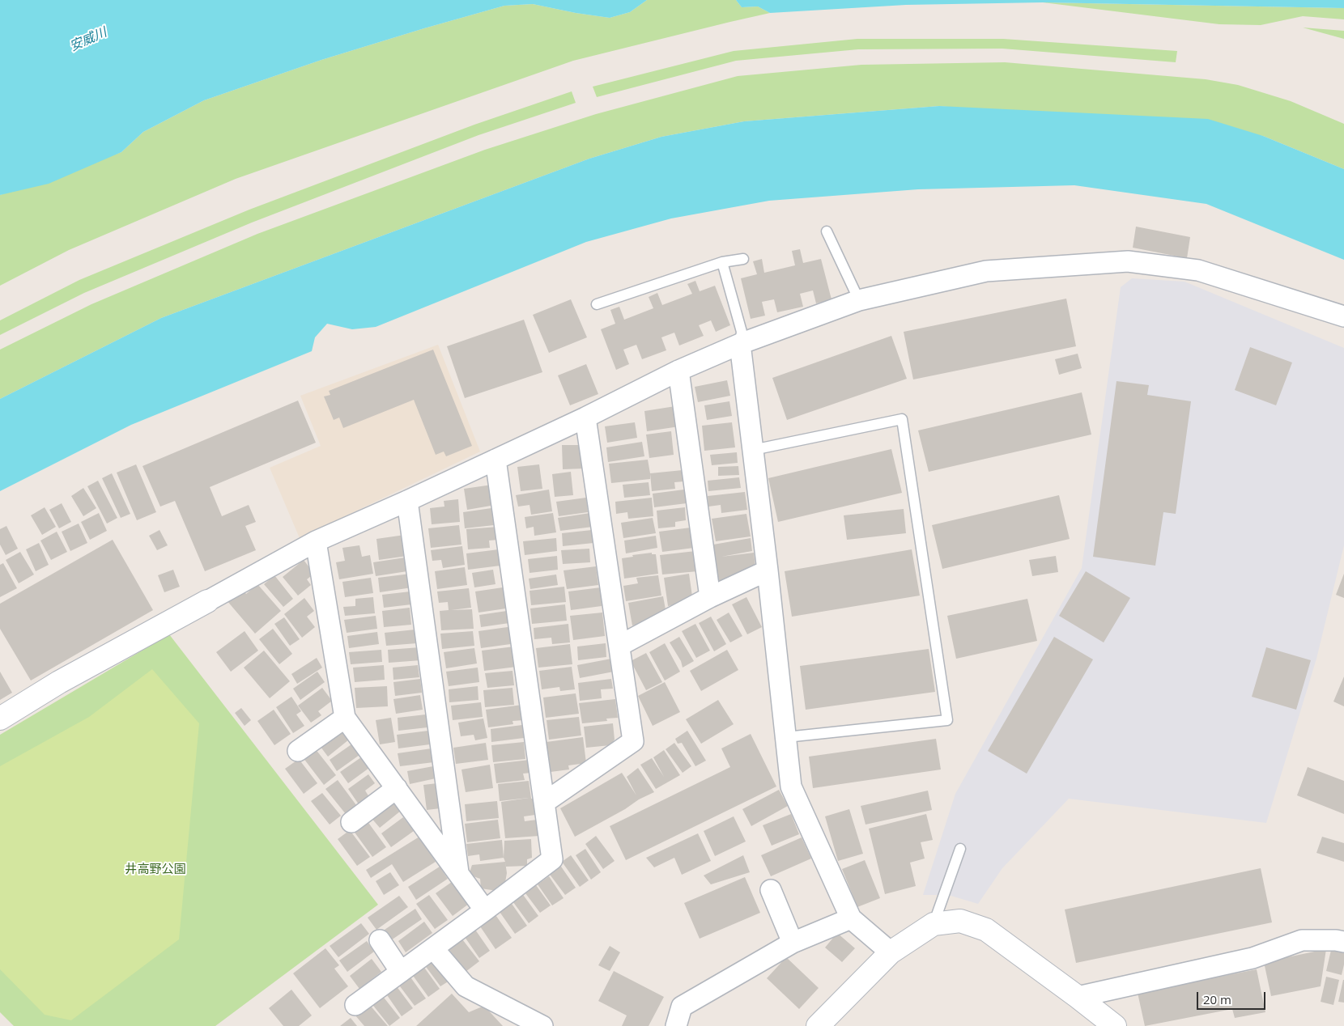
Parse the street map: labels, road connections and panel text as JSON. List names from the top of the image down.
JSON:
{
  "water": ["安威川"],
  "parks": ["井高野公園"],
  "scale_bar": "20 m"
}
